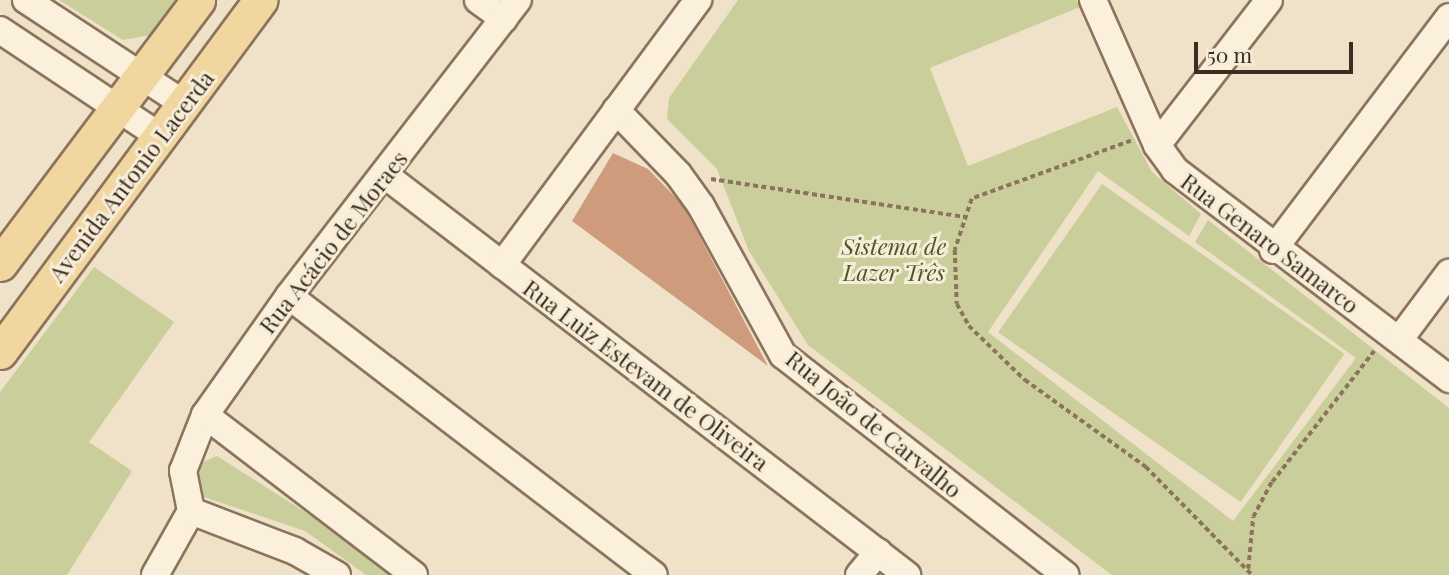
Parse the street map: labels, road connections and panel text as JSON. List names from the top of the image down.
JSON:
{
  "streets": {
    "main road": ["Avenida Antonio Lacerda"],
    "street": [
      "Rua Acácio de Moraes",
      "Rua Genaro Samarco",
      "Rua Luiz Estevam de Oliveira",
      "Rua João de Carvalho"
    ]
  },
  "crossings": [
    ["Rua Acácio de Moraes", "Rua Luiz Estevam de Oliveira"]
  ],
  "parks": ["Sistema de Lazer Três"],
  "scale_bar": "50 m"
}
